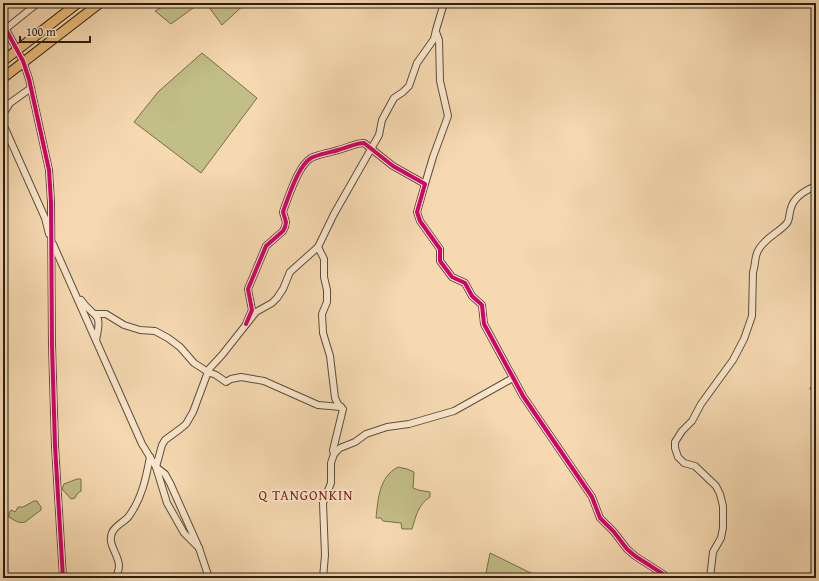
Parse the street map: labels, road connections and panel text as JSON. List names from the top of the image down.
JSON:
{
  "districts": ["Q TANGONKIN"],
  "scale_bar": "100 m"
}
